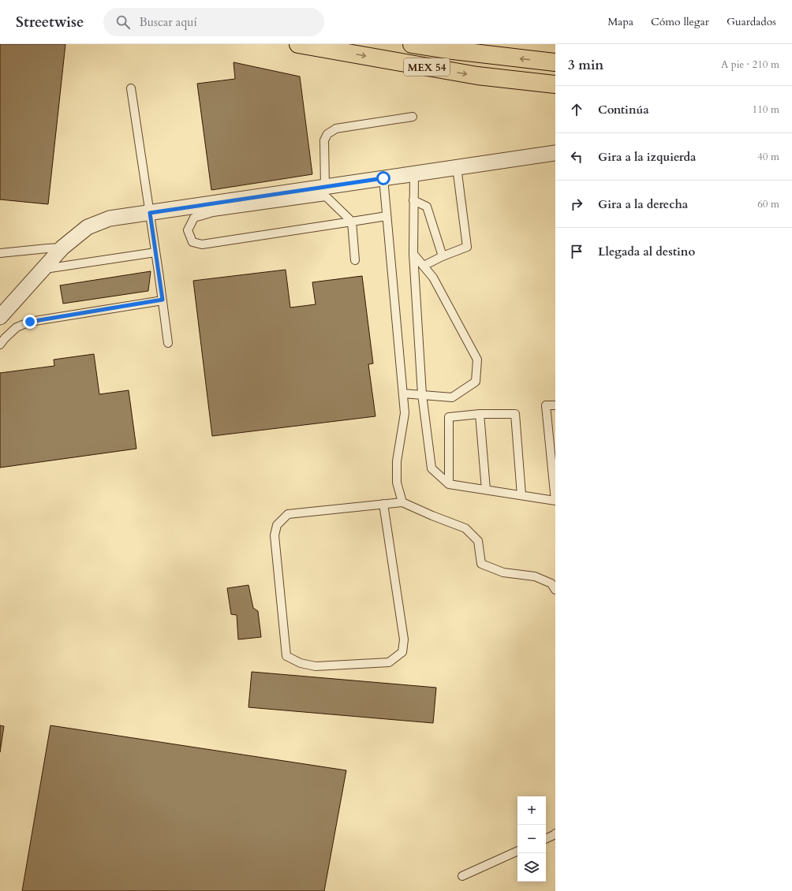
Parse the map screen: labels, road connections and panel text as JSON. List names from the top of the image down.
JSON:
{
  "streets": {
    "main road": ["MEX 54"]
  },
  "page": {
    "header": "Streetwise",
    "search": "Buscar aquí",
    "nav": ["Mapa", "Cómo llegar", "Guardados"],
    "heading": ["3 min", "A pie · 210 m"],
    "list": [
      ["Continúa", "110 m"],
      ["Gira a la izquierda", "40 m"],
      ["Gira a la derecha", "60 m"],
      "Llegada al destino"
    ],
    "map_buttons": ["+", "−"]
  }
}
